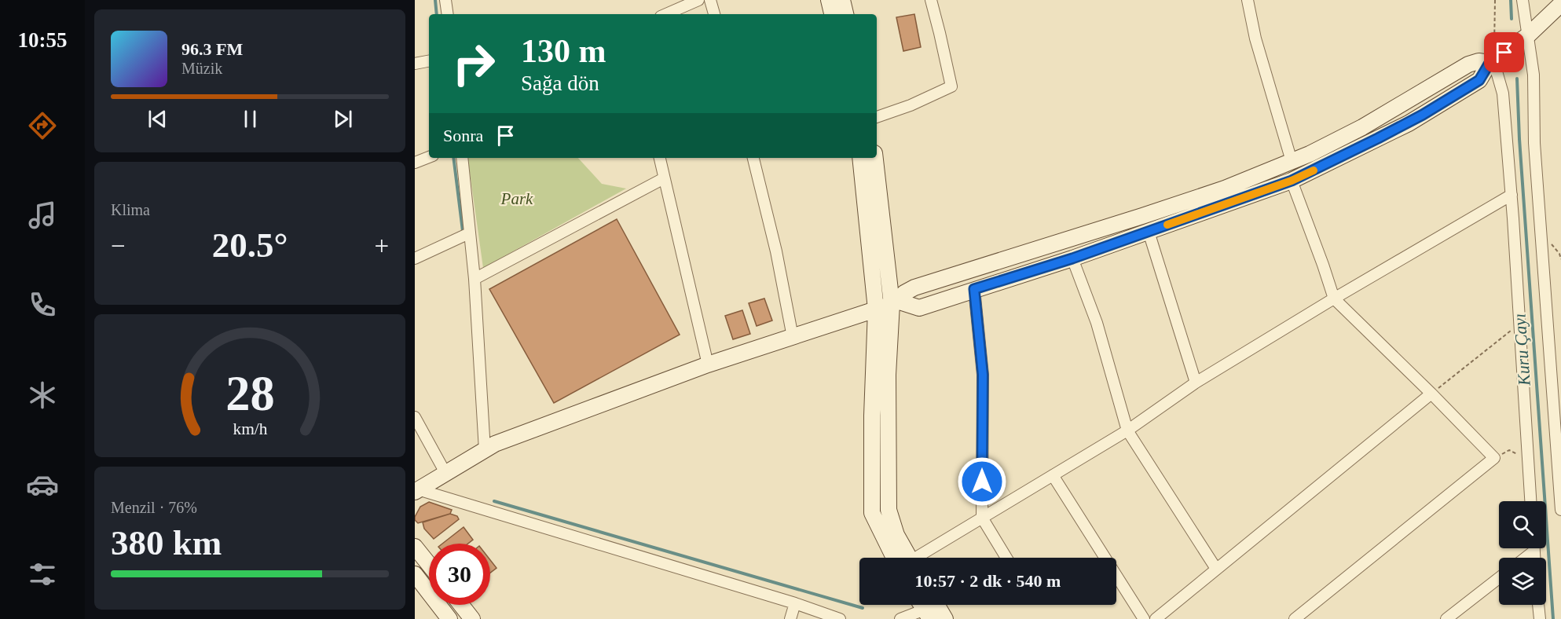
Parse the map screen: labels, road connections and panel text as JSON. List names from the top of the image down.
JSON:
{
  "water": ["Kuru Çayı"],
  "parks": ["Park"],
  "page": {
    "tabs": "10:55",
    "turn": ["130 m", "Sağa dön"],
    "song": ["96.3 FM", "Müzik"],
    "then": "Sonra",
    "tile": [
      "Klima",
      ["Menzil · 76%", "380 km"]
    ],
    "heat": ["−", "20.5°", "+"],
    "limit": "30",
    "trip": "10:57 · 2 dk · 540 m",
    "gauge": ["28", "km/h"]
  }
}
